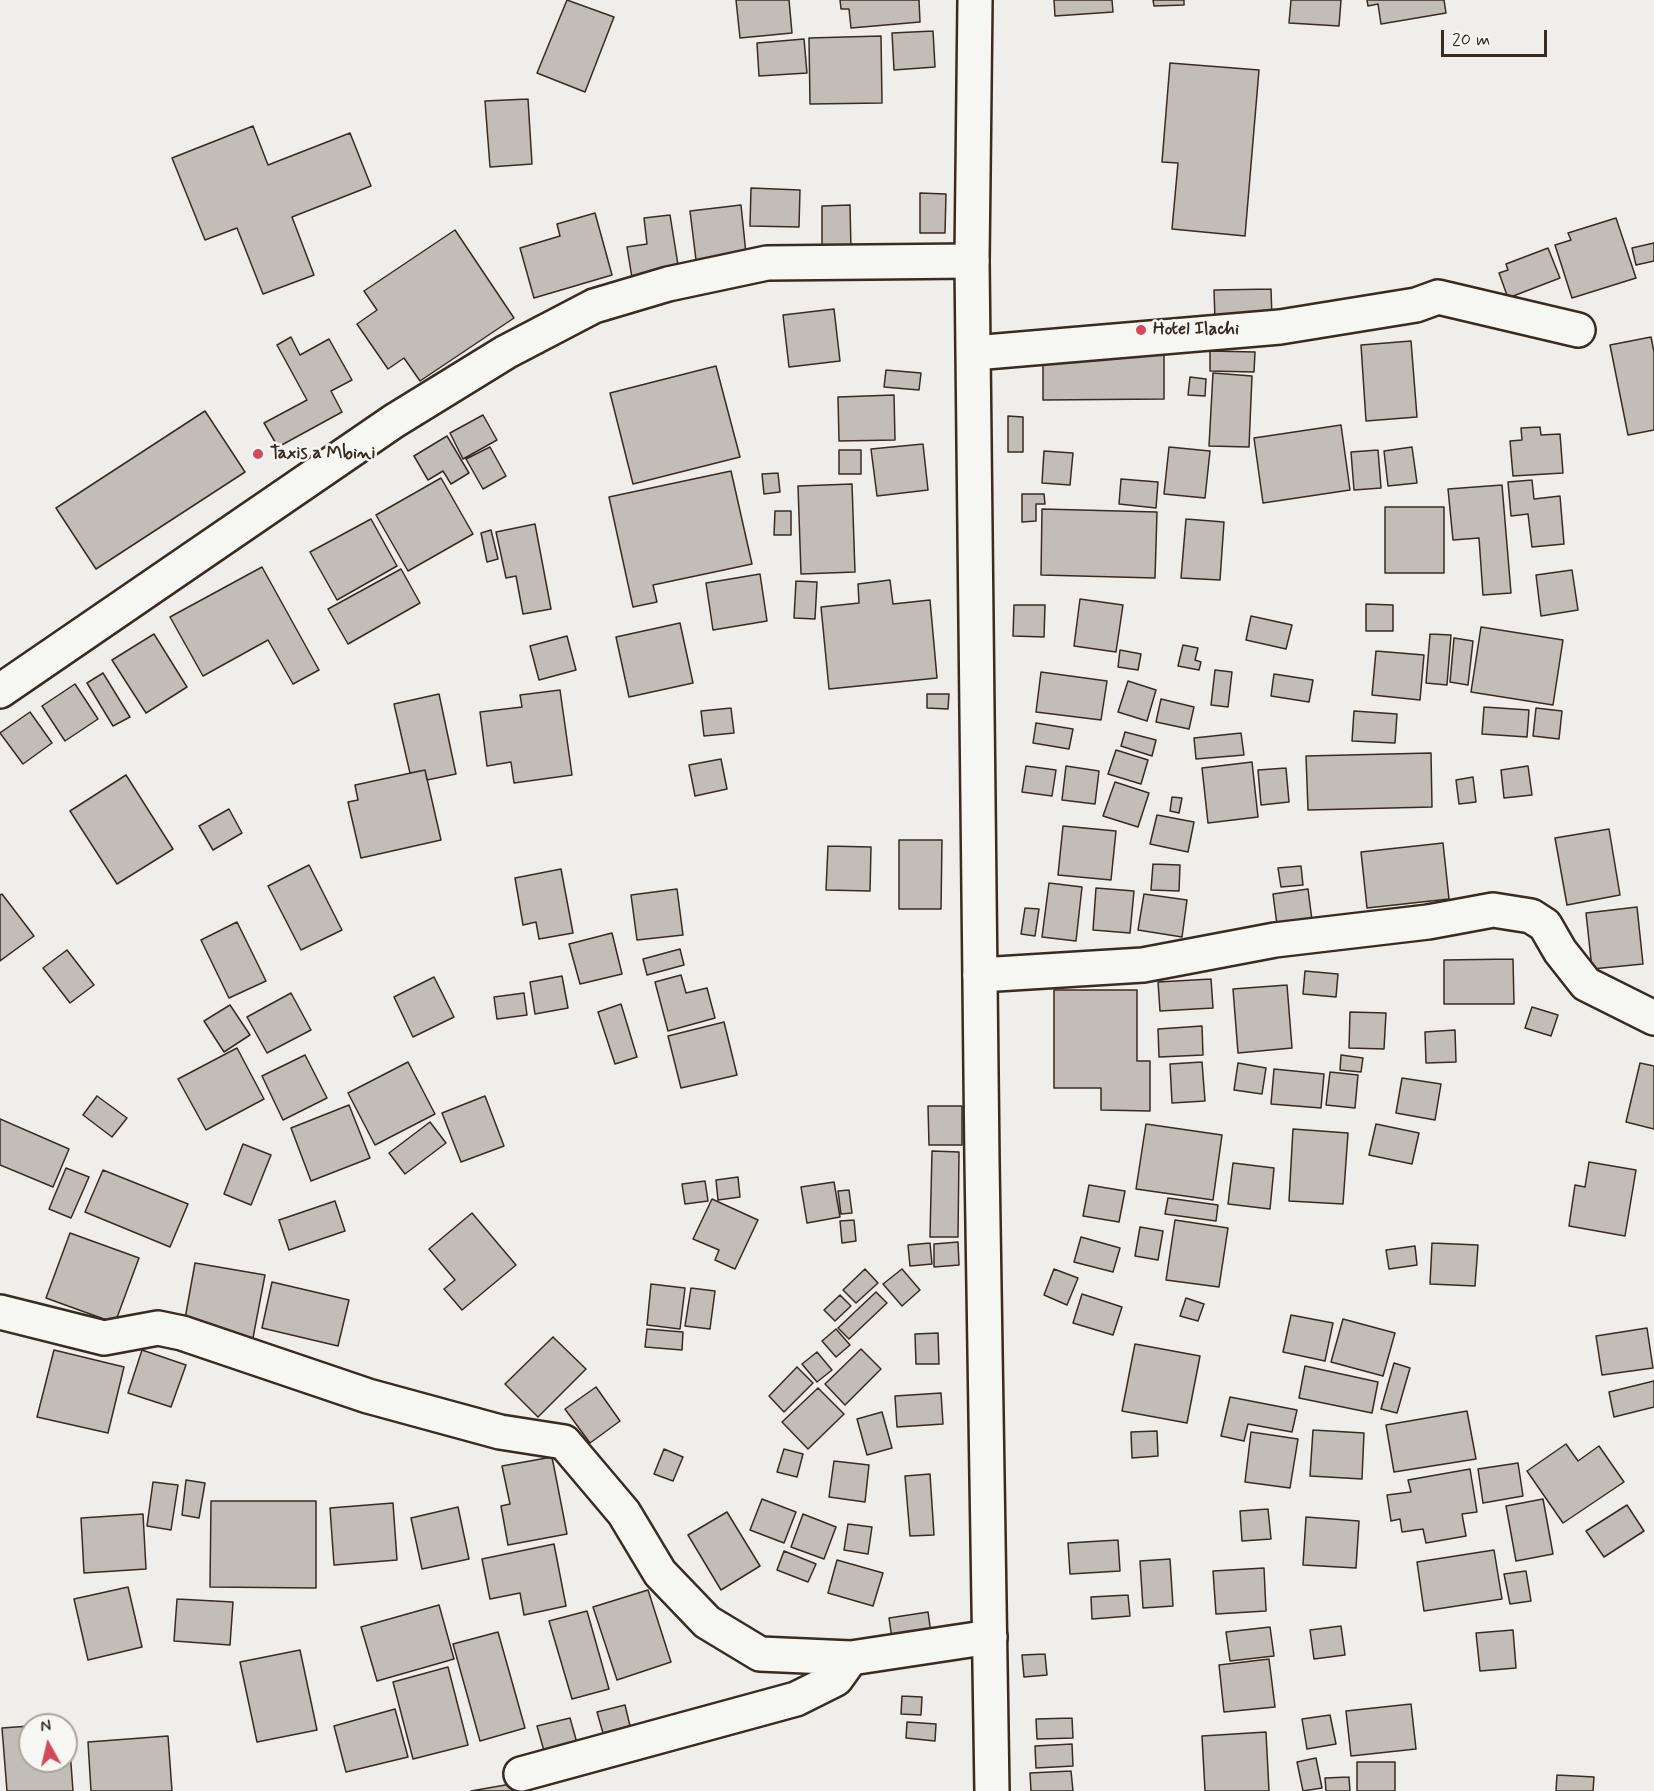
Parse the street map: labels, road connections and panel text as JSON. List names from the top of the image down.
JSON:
{
  "places": ["Hotel Ilachi", "Taxis a Mbini"],
  "scale_bar": "20 m",
  "north": "top"
}
